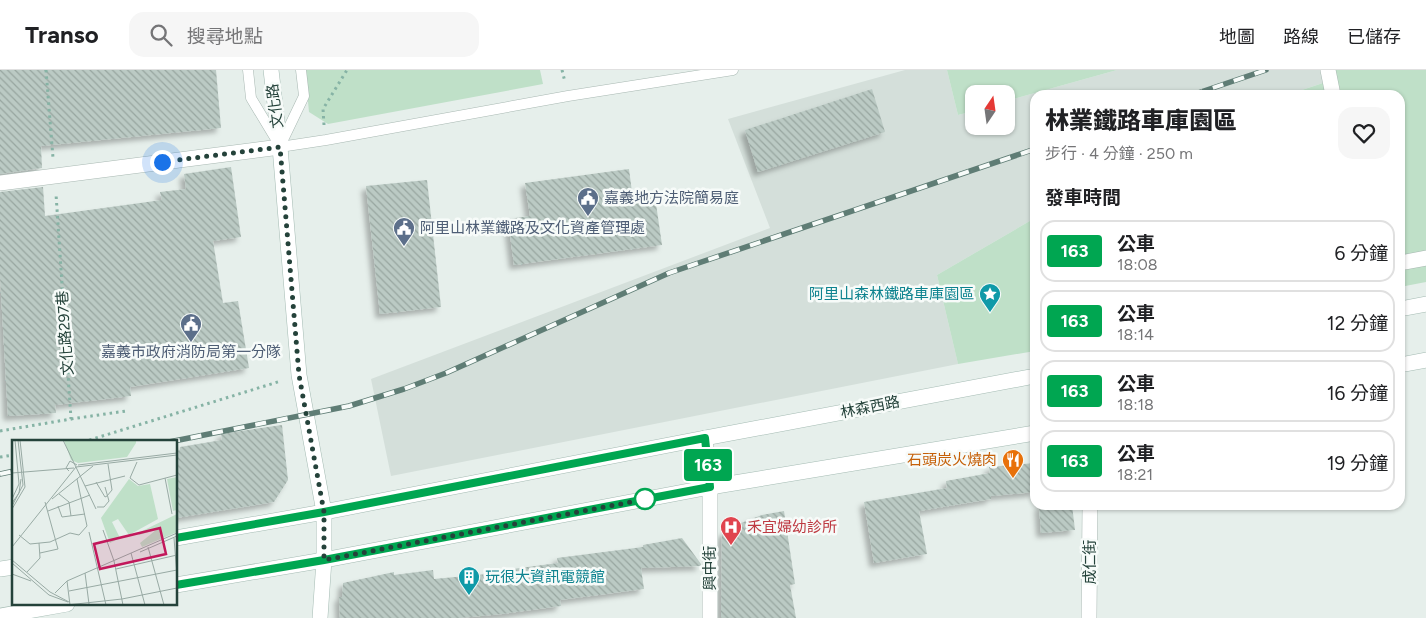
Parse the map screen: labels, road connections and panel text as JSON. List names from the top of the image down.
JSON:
{
  "streets": {
    "main road": [
      "文化路",
      "林森西路",
      "成仁街",
      "興中街"
    ],
    "path": ["文化路297巷"]
  },
  "crossings": [
    ["文化路", "林森西路"]
  ],
  "places": {
    "public building": ["嘉義地方法院簡易庭", "阿里山林業鐵路及文化資產管理處", "嘉義市政府消防局第一分隊"],
    "place": ["阿里山森林鐵路車庫園區"],
    "restaurant": ["石頭炭火燒肉"],
    "hospital": ["禾宜婦幼診所"],
    "building": ["玩很大資訊電競館"]
  },
  "lines": ["bus line 163"],
  "north": "top",
  "page": {
    "header": "Transo",
    "search": "搜尋地點",
    "nav": ["地圖", "路線", "已儲存"],
    "on_map": "163",
    "heading": [
      ["林業鐵路車庫園區", "步行 · 4 分鐘 · 250 m"],
      "發車時間"
    ],
    "list": [
      {
        "mark": "163",
        "name": "公車",
        "note": "18:08",
        "value": "6 分鐘"
      },
      {
        "mark": "163",
        "name": "公車",
        "note": "18:14",
        "value": "12 分鐘"
      },
      {
        "mark": "163",
        "name": "公車",
        "note": "18:18",
        "value": "16 分鐘"
      },
      {
        "mark": "163",
        "name": "公車",
        "note": "18:21",
        "value": "19 分鐘"
      }
    ]
  }
}
